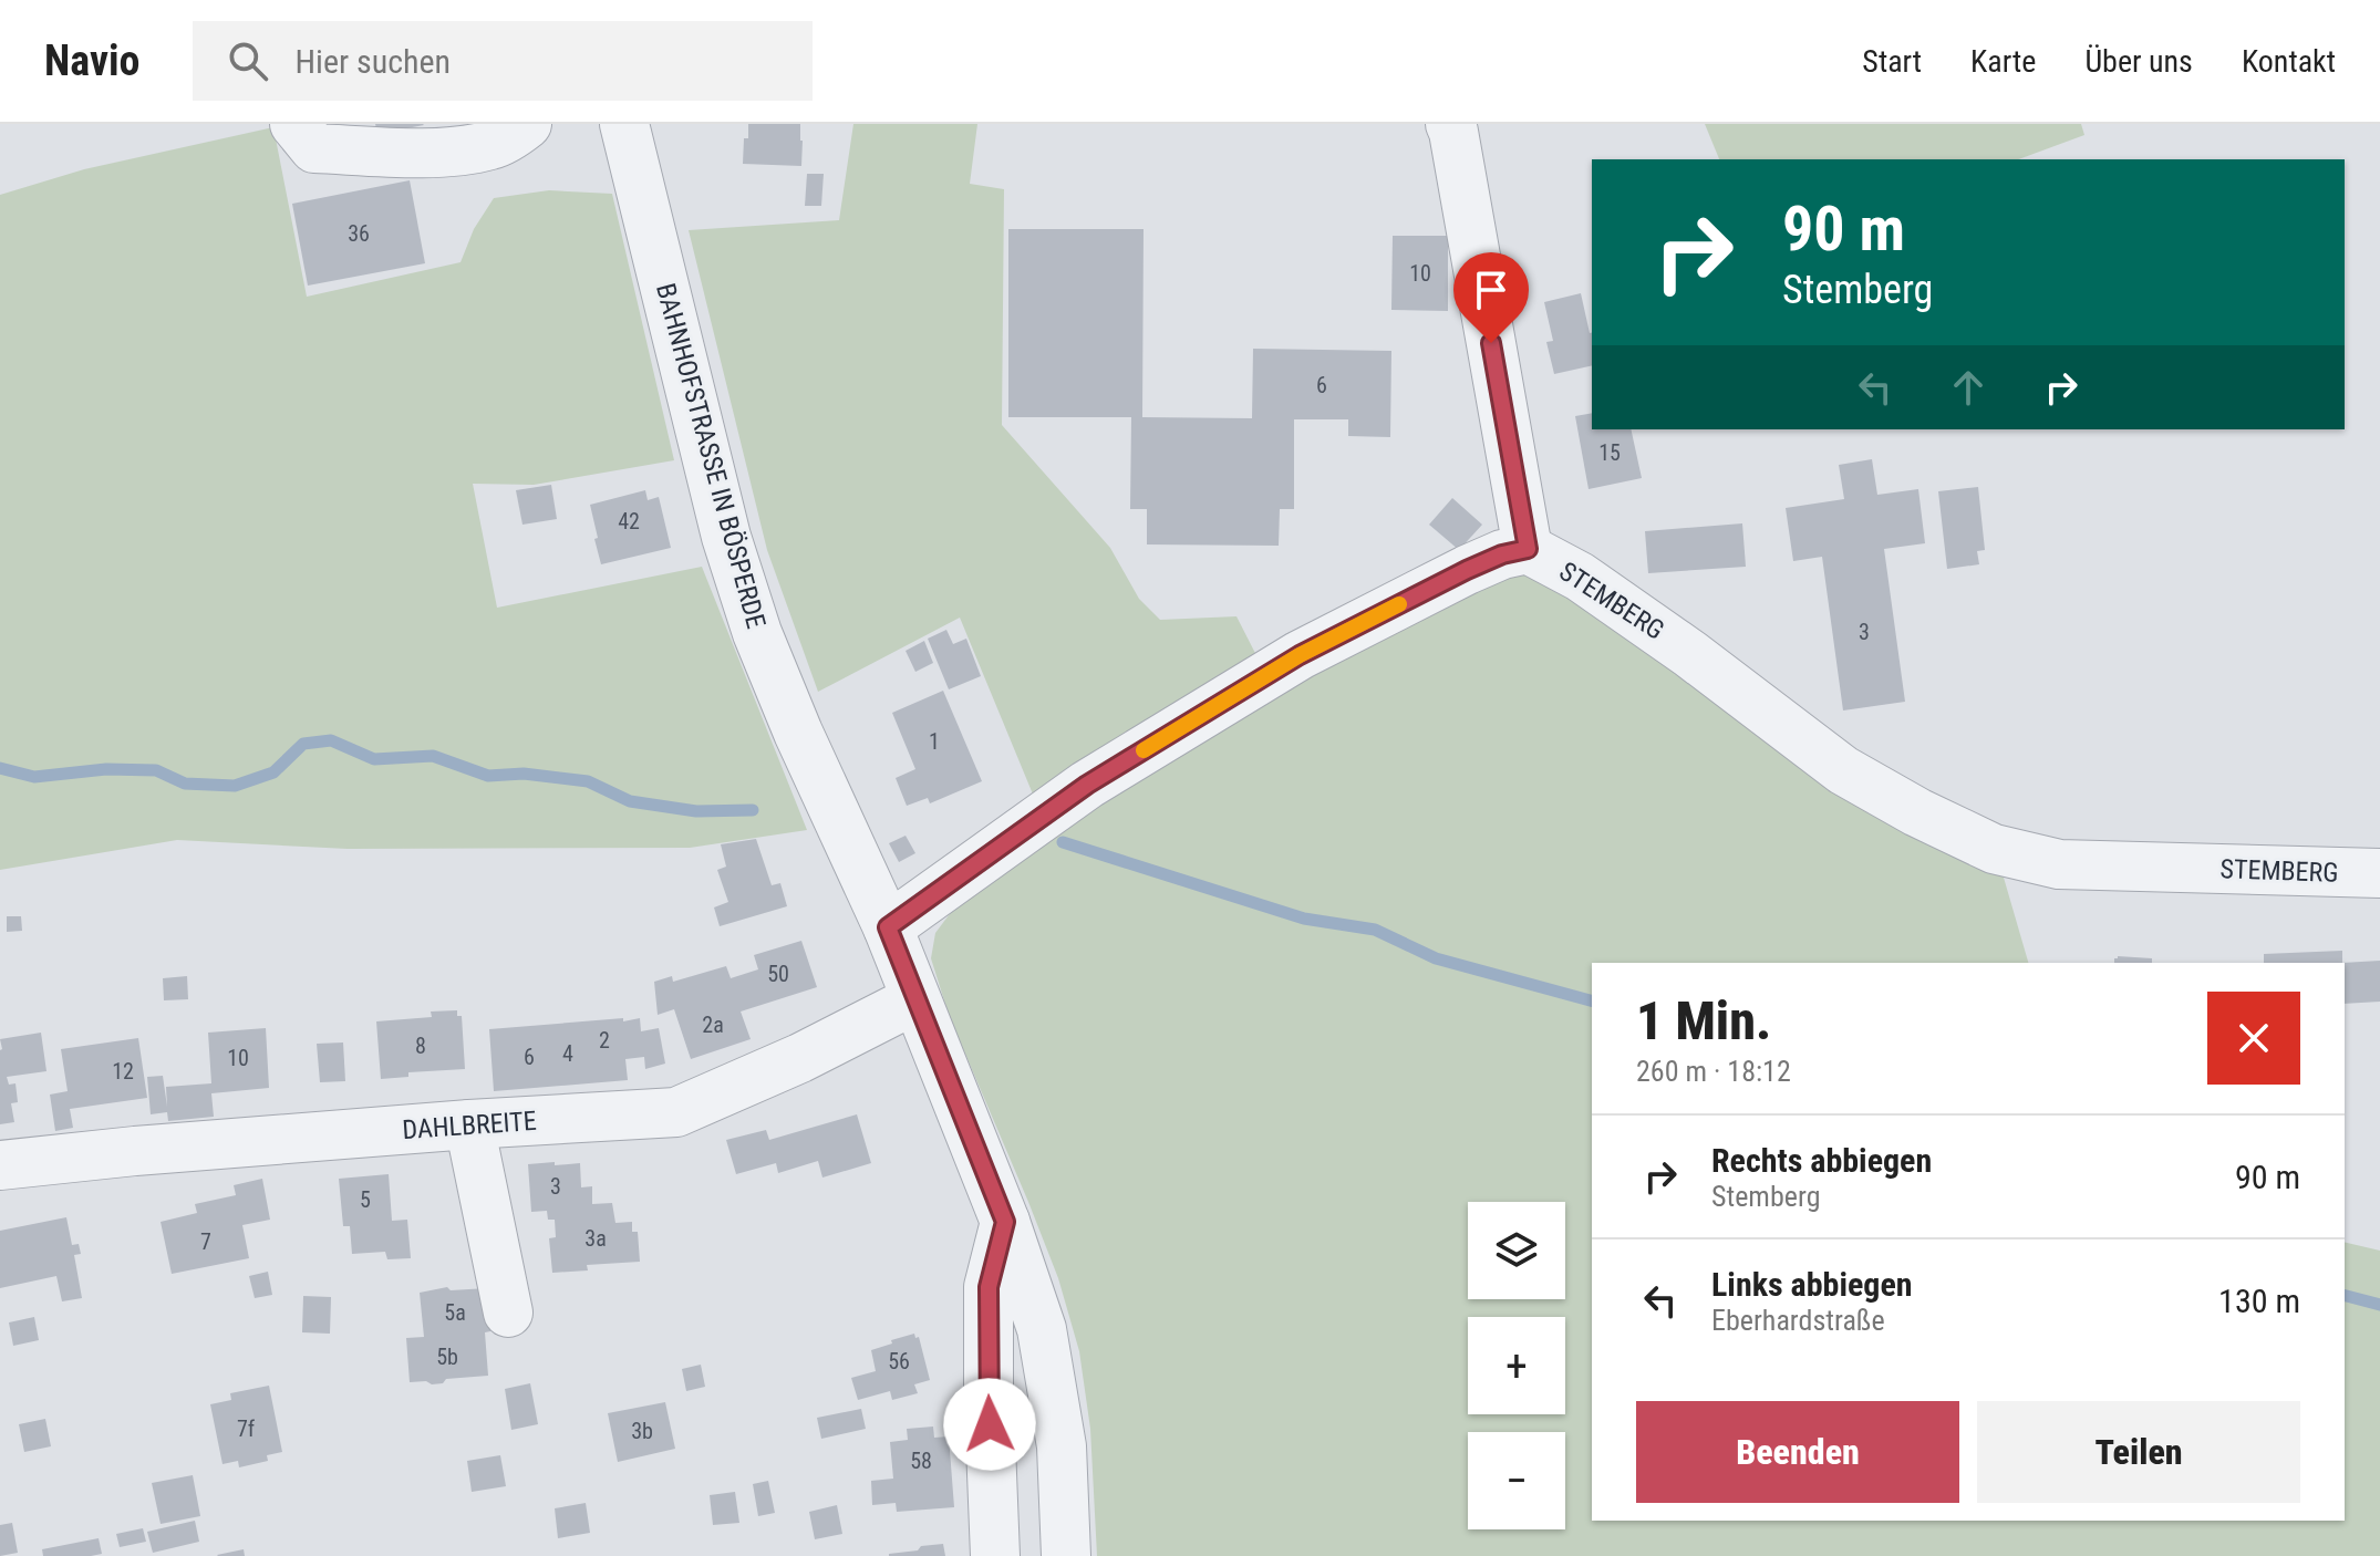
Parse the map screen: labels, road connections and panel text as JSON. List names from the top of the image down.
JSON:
{
  "streets": {
    "street": ["BAHNHOFSTRASSE IN BÖSPERDE", "STEMBERG", "DAHLBREITE"]
  },
  "crossings": [
    ["BAHNHOFSTRASSE IN BÖSPERDE", "DAHLBREITE"]
  ],
  "house_numbers": [
    "36",
    "10",
    "6",
    "15",
    "42",
    "3",
    "1",
    "50",
    "2a",
    "2",
    "8",
    "4",
    "6",
    "10",
    "12",
    "3",
    "5",
    "3a",
    "7",
    "5a",
    "5b",
    "56",
    "7f",
    "3b",
    "58"
  ],
  "page": {
    "header": "Navio",
    "search": "Hier suchen",
    "nav": [
      "Start",
      "Karte",
      "Über uns",
      "Kontakt"
    ],
    "turn": ["90 m", "Stemberg"],
    "heading": ["1 Min.", "260 m · 18:12"],
    "list": [
      {
        "name": "Rechts abbiegen",
        "note": "Stemberg",
        "value": "90 m"
      },
      {
        "name": "Links abbiegen",
        "note": "Eberhardstraße",
        "value": "130 m"
      }
    ],
    "map_buttons": ["+", "−"],
    "buttons": ["Beenden", "Teilen"]
  }
}
